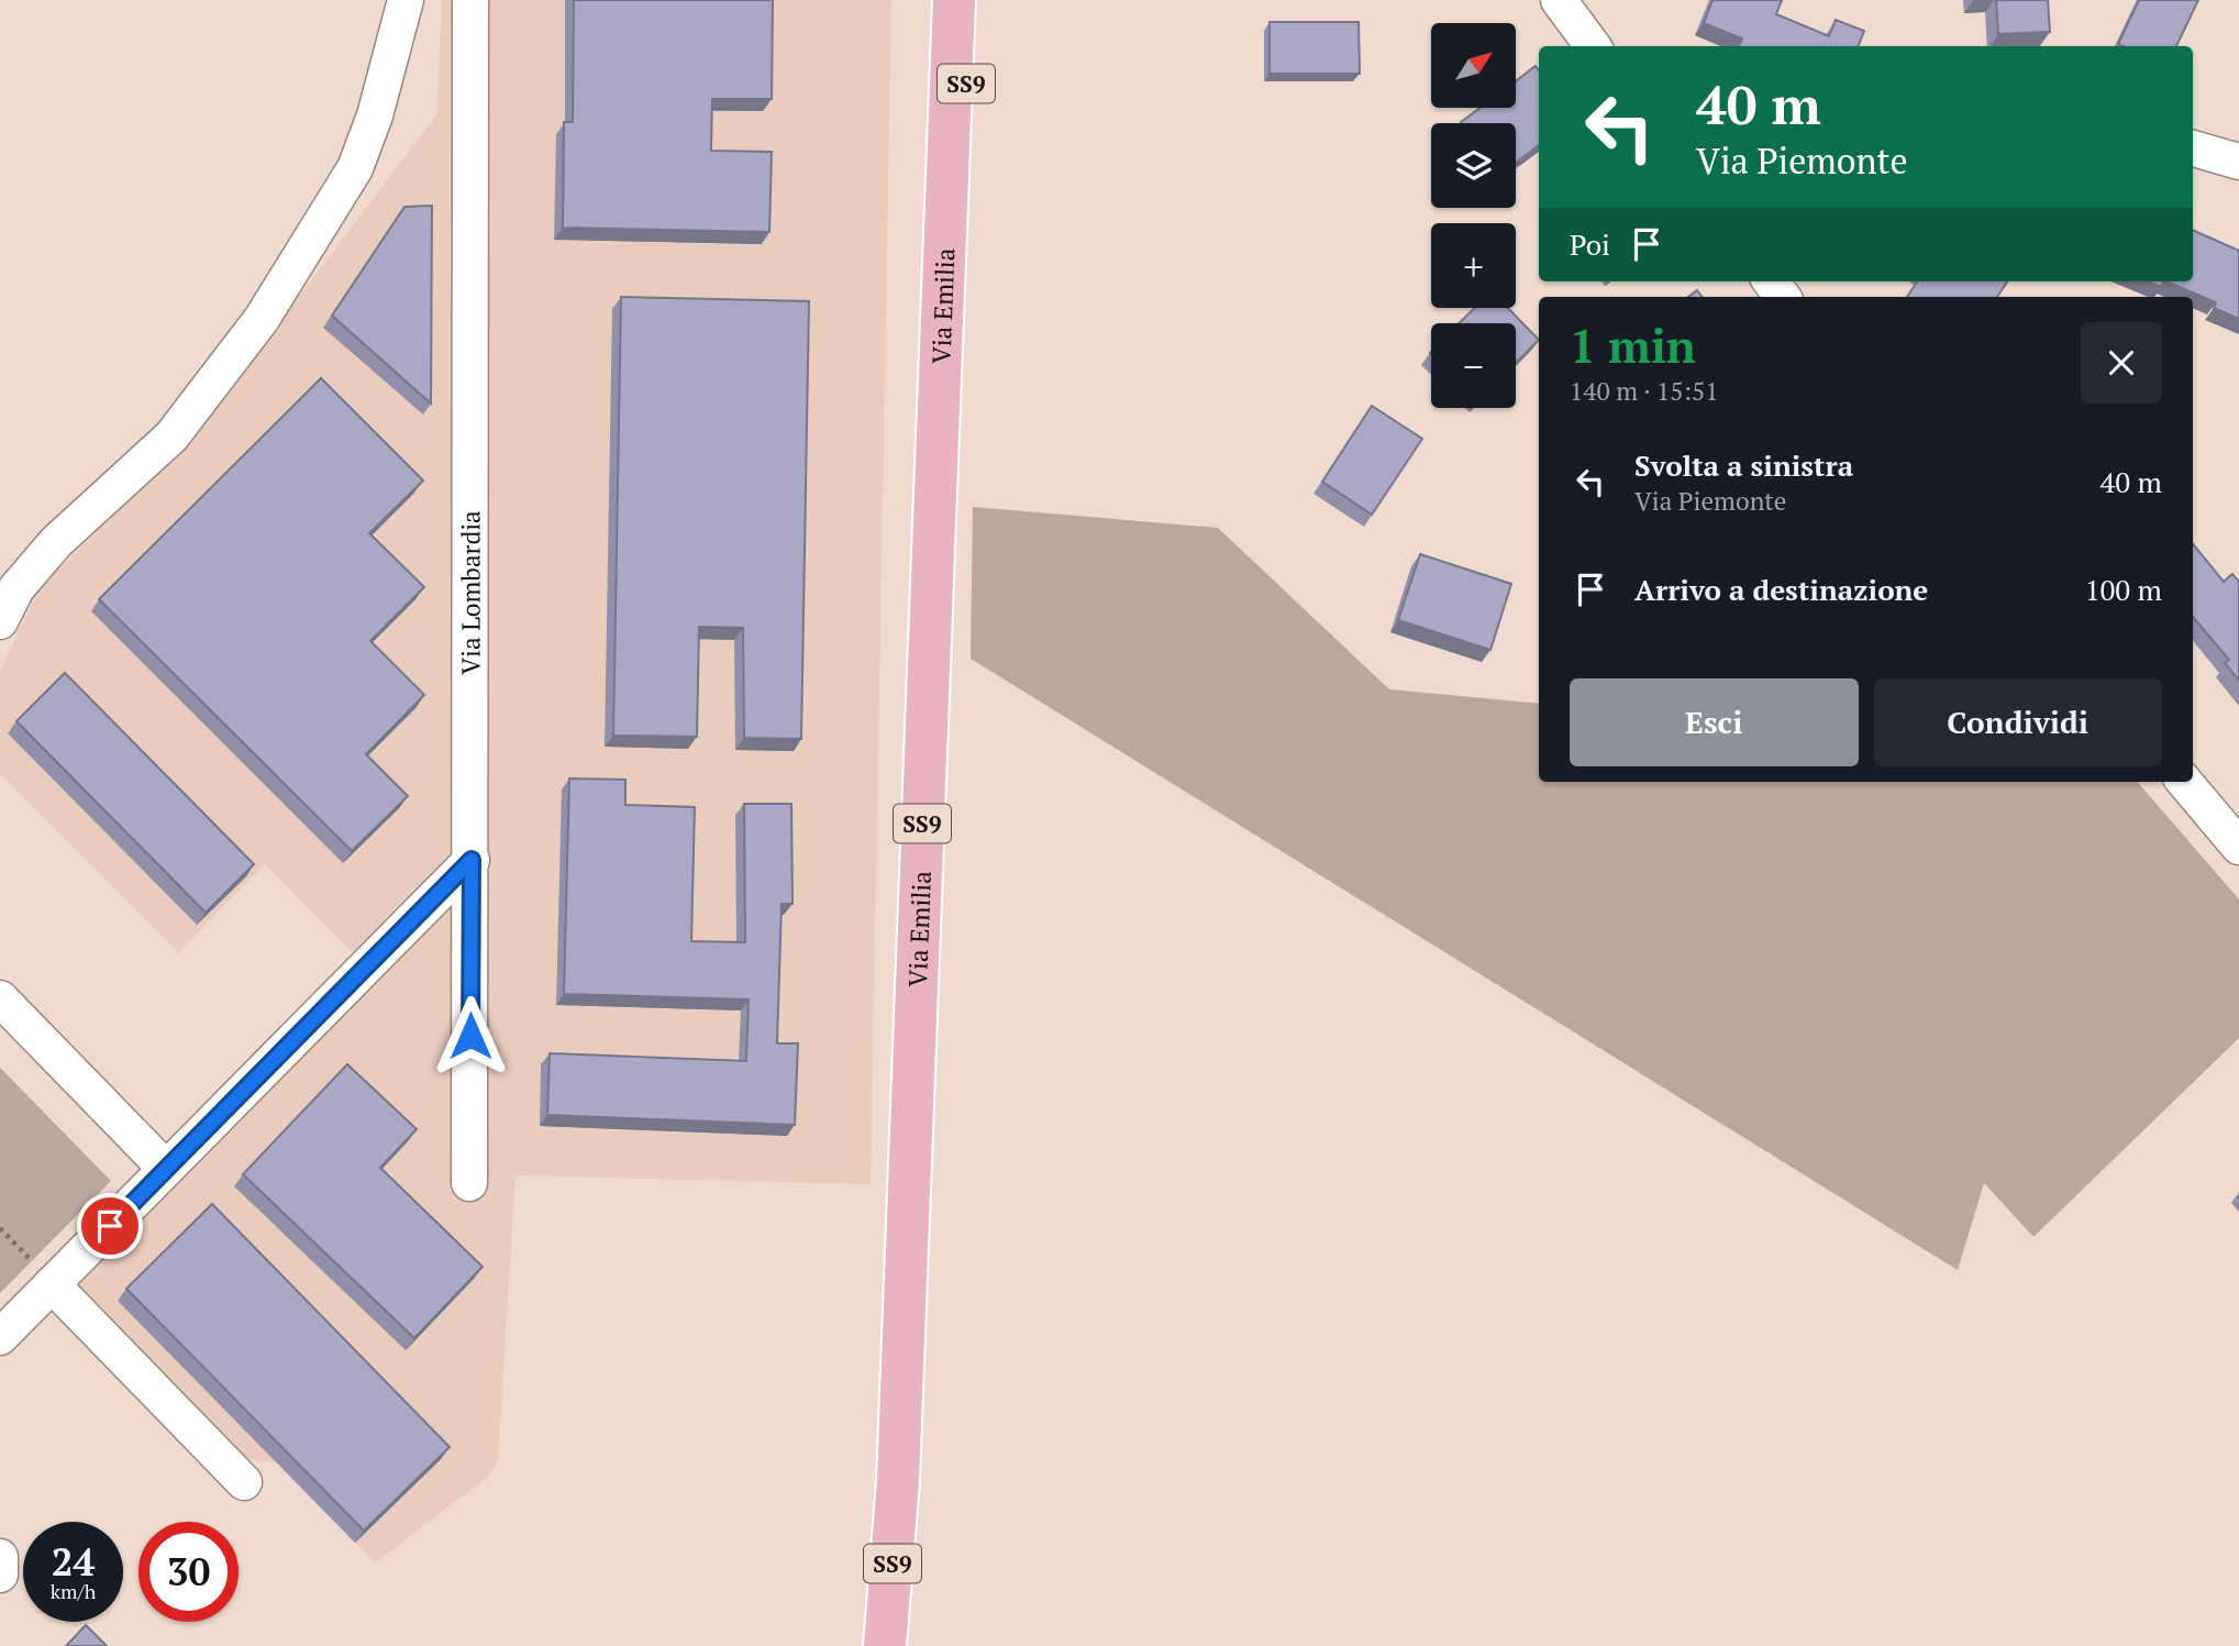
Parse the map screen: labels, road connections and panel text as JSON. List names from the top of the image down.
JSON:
{
  "streets": {
    "main road": ["SS9", "Via Emilia"],
    "street": ["Via Lombardia"]
  },
  "north": "top right",
  "page": {
    "map_buttons": ["+", "−"],
    "turn": ["40 m", "Via Piemonte"],
    "then": "Poi",
    "heading": ["1 min", "140 m · 15:51"],
    "list": [
      {
        "name": "Svolta a sinistra",
        "note": "Via Piemonte",
        "value": "40 m"
      },
      {
        "name": "Arrivo a destinazione",
        "value": "100 m"
      }
    ],
    "buttons": ["Esci", "Condividi"],
    "speed": "24 km/h",
    "limit": "30"
  }
}
